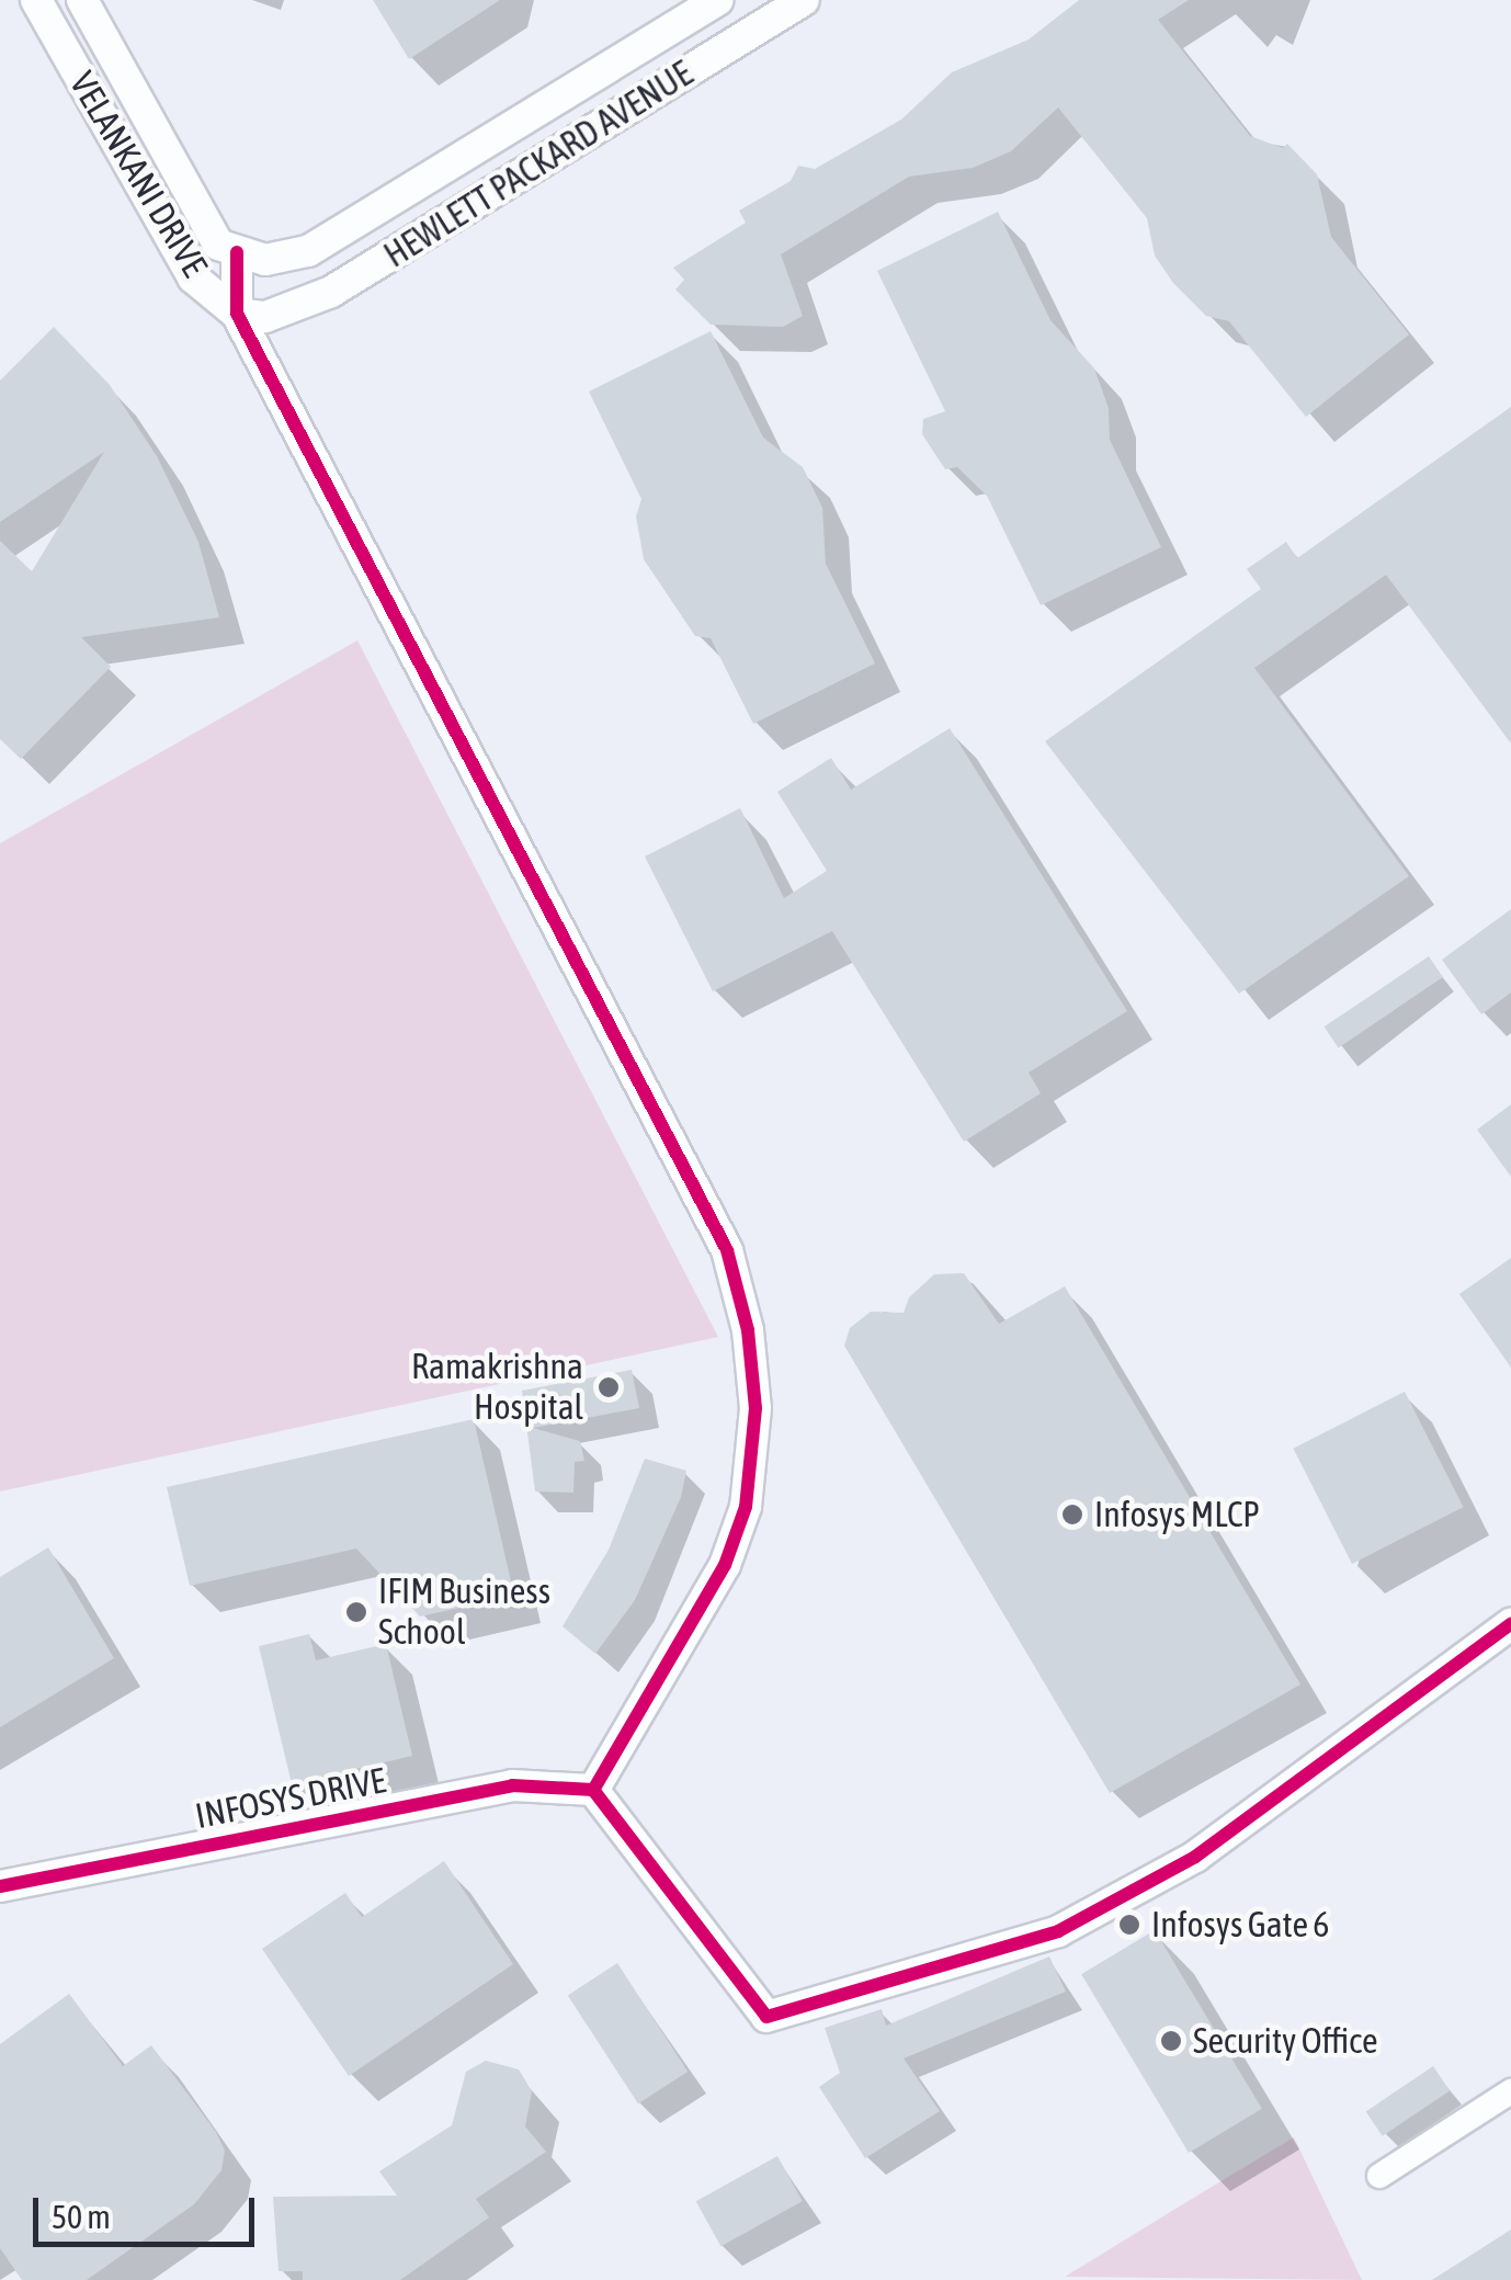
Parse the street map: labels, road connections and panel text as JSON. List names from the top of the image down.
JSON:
{
  "streets": {
    "street": ["HEWLETT PACKARD AVENUE", "VELANKANI DRIVE", "INFOSYS DRIVE"]
  },
  "crossings": [
    ["HEWLETT PACKARD AVENUE", "VELANKANI DRIVE"]
  ],
  "places": [
    "Ramakrishna Hospital",
    "Infosys MLCP",
    "IFIM Business School",
    "Infosys Gate 6",
    "Security Office"
  ],
  "scale_bar": "50 m"
}
